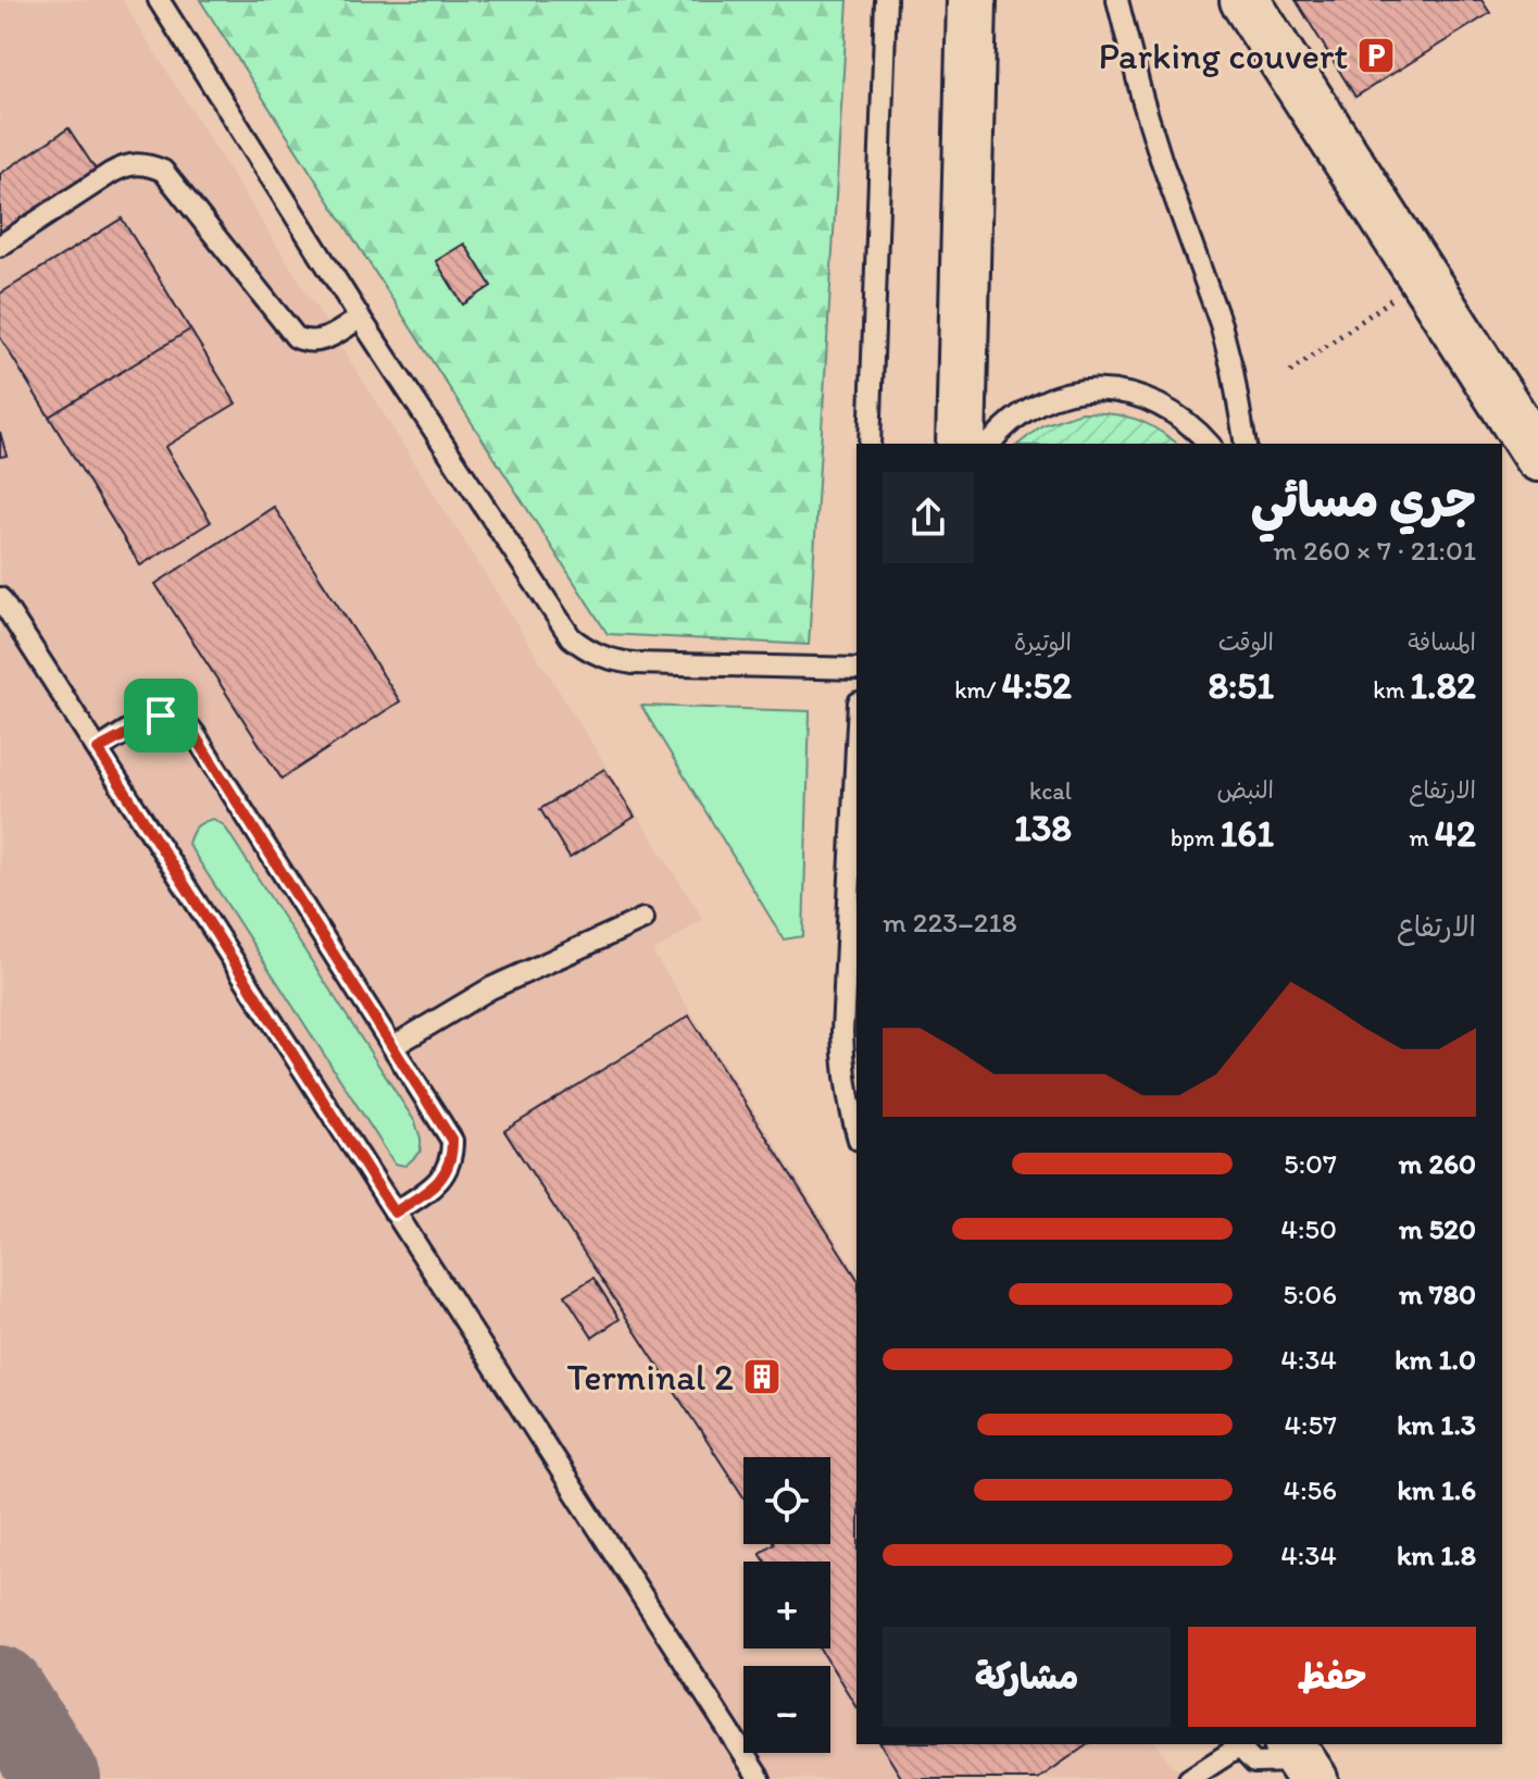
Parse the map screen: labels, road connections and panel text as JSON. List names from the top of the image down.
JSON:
{
  "places": {
    "parking": ["Parking couvert"],
    "building": ["Terminal 2"]
  },
  "page": {
    "heading": ["جري مسائي", "21:01 · 7 × 260 m"],
    "stats": [
      ["المسافة", "1.82 km"],
      ["الوقت", "8:51"],
      ["الوتيرة", "4:52 /km"],
      ["الارتفاع", "42 m"],
      ["النبض", "161 bpm"],
      ["kcal", "138"]
    ],
    "chart": ["الارتفاع", "218–223 m"],
    "list": [
      {
        "name": "260 m",
        "note": "5:07"
      },
      {
        "name": "520 m",
        "note": "4:50"
      },
      {
        "name": "780 m",
        "note": "5:06"
      },
      {
        "name": "1.0 km",
        "note": "4:34"
      },
      {
        "name": "1.3 km",
        "note": "4:57"
      },
      {
        "name": "1.6 km",
        "note": "4:56"
      },
      {
        "name": "1.8 km",
        "note": "4:34"
      }
    ],
    "map_buttons": ["+", "−"],
    "buttons": ["حفظ", "مشاركة"]
  }
}
